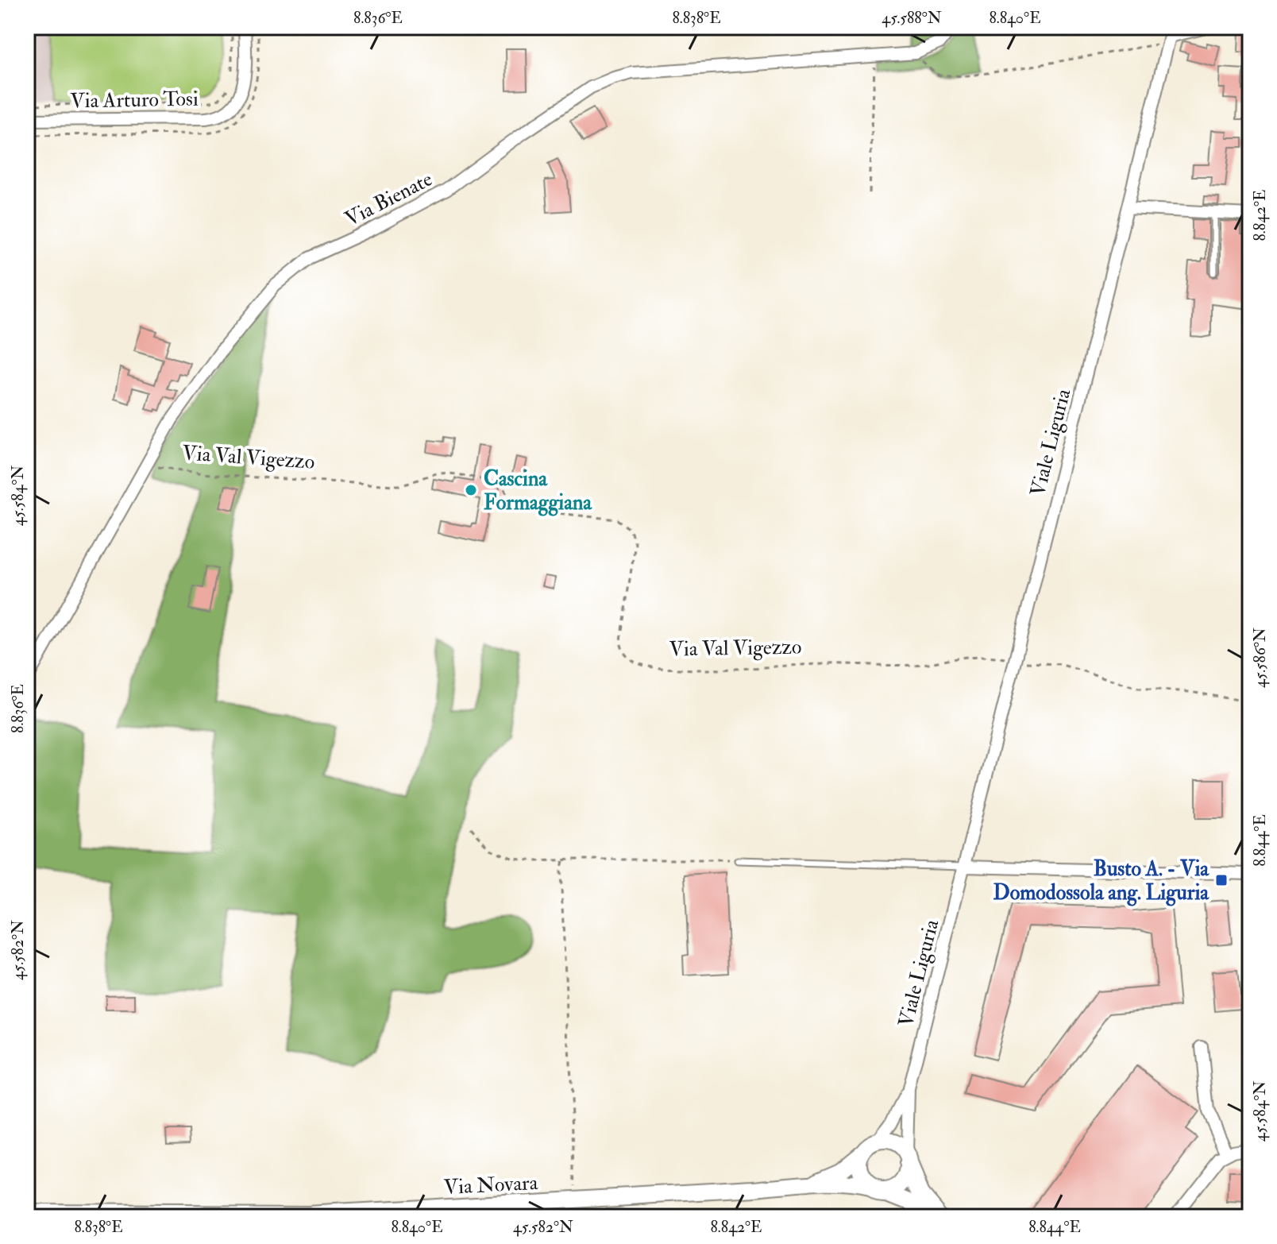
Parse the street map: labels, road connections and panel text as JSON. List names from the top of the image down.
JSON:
{
  "streets": {
    "street": [
      "Via Arturo Tosi",
      "Via Bienate",
      "Viale Liguria",
      "Via Novara"
    ],
    "path": ["Via Val Vigezzo"]
  },
  "crossings": [
    ["Via Bienate", "Via Val Vigezzo"],
    ["Viale Liguria", "Via Val Vigezzo"],
    ["Viale Liguria", "Via Novara"]
  ],
  "places": {
    "other": ["Cascina Formaggiana"],
    "transit": ["Busto A. - Via Domodossola ang. Liguria"]
  },
  "coordinates": [
    "8.836°E",
    "8.838°E",
    "45.588°N",
    "8.840°E",
    "8.842°E",
    "45.584°N",
    "45.586°N",
    "8.844°E",
    "45.582°N"
  ]
}
